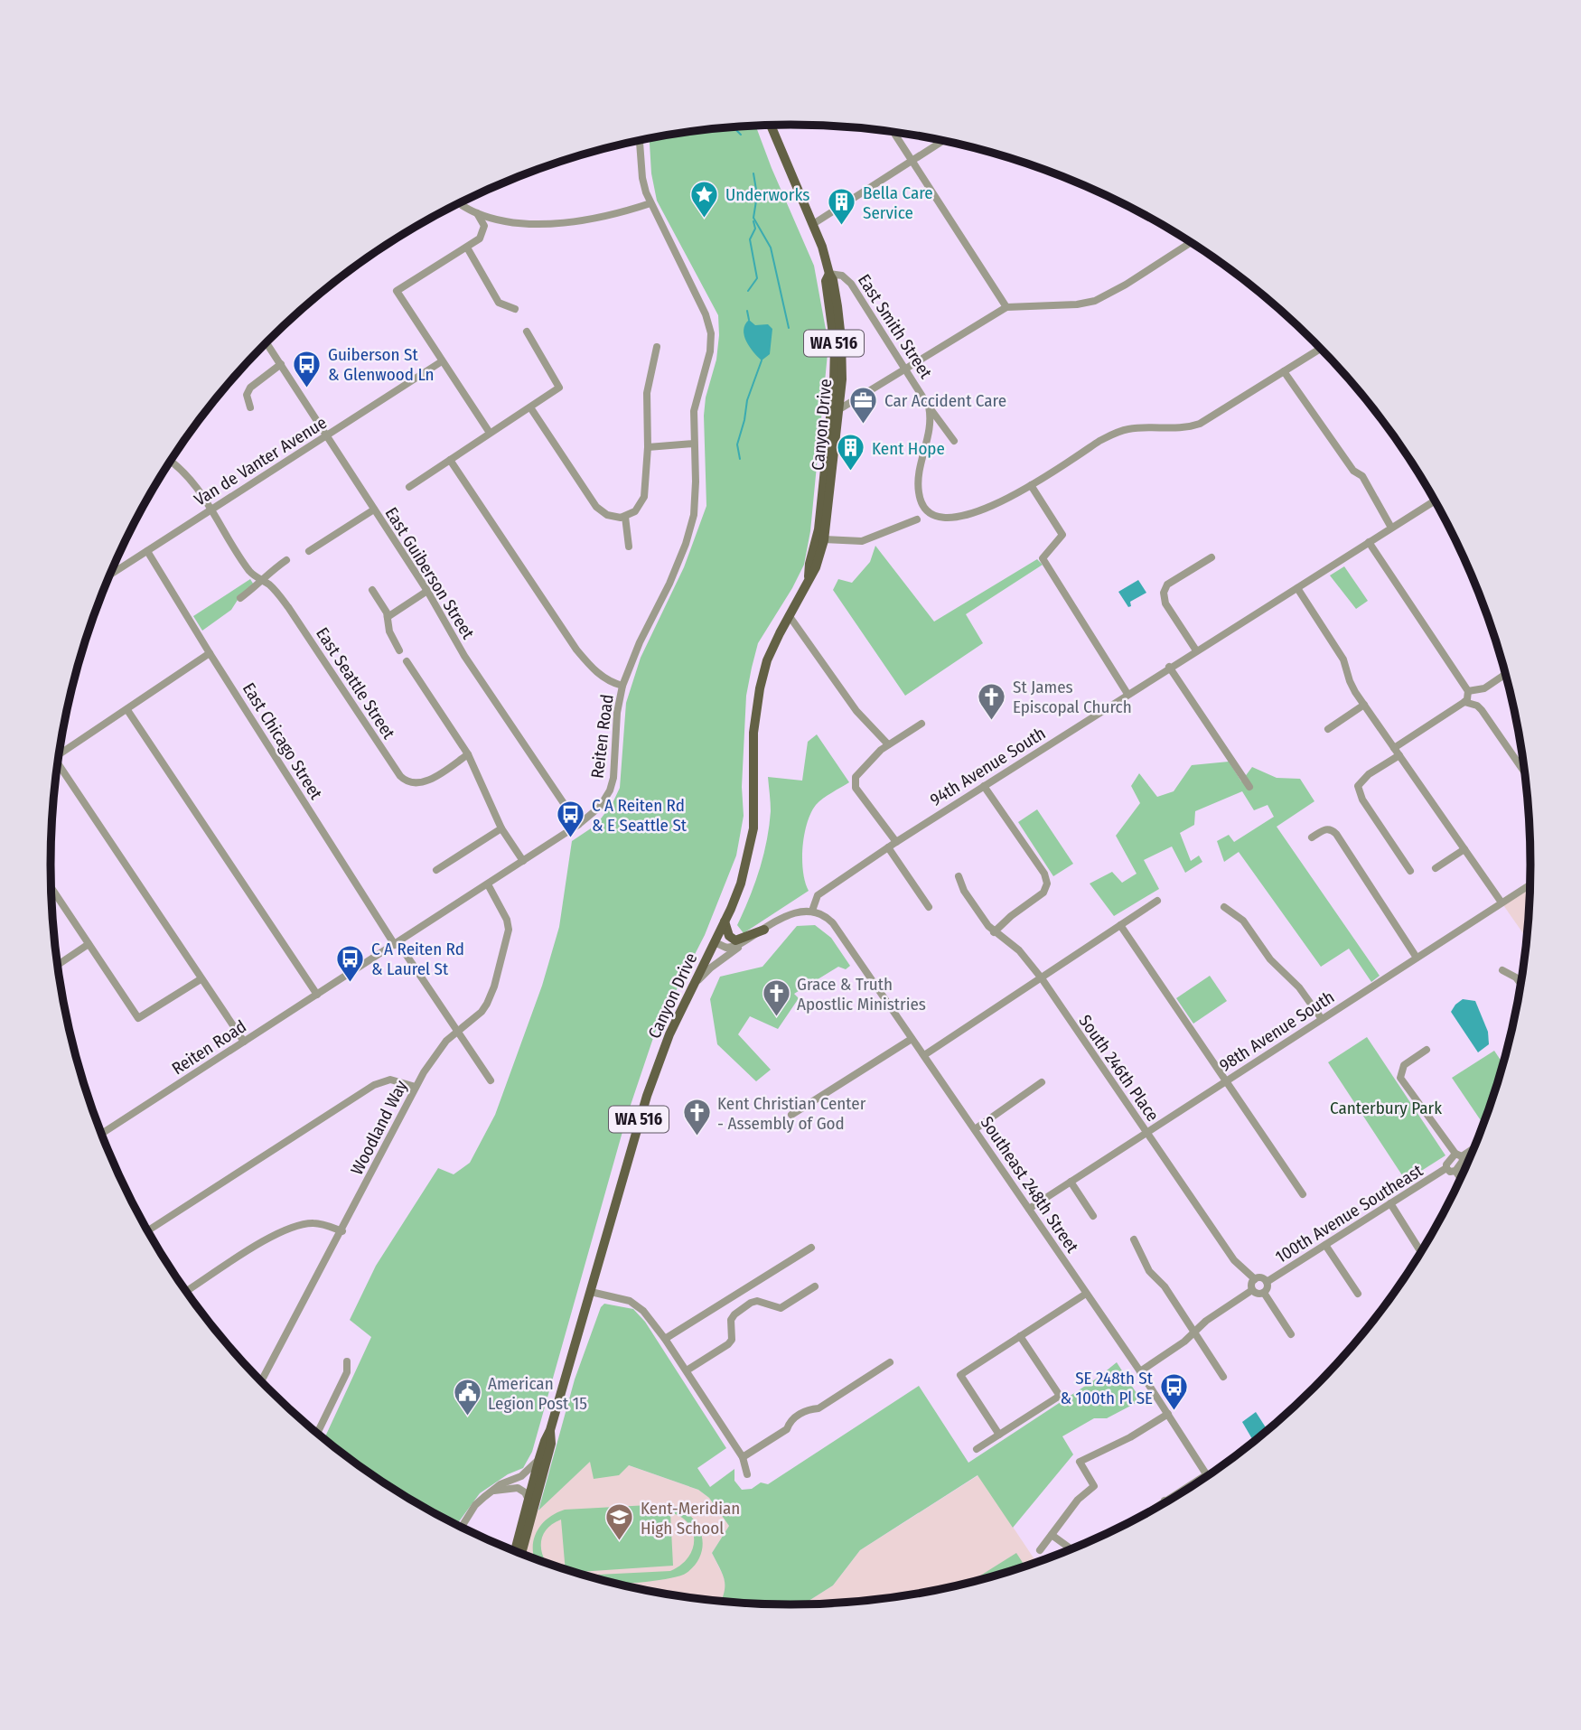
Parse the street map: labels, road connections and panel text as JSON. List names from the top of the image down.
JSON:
{
  "streets": {
    "main road": ["WA 516", "Canyon Drive"],
    "street": [
      "East Smith Street",
      "Van de Vanter Avenue",
      "East Guiberson Street",
      "East Seattle Street",
      "Reiten Road",
      "East Chicago Street",
      "94th Avenue South",
      "98th Avenue South",
      "South 246th Place",
      "Woodland Way",
      "Southeast 248th Street",
      "100th Avenue Southeast"
    ]
  },
  "crossings": [
    ["East Smith Street", "Canyon Drive"],
    ["WA 516", "Canyon Drive"],
    ["Van de Vanter Avenue", "East Guiberson Street"],
    ["Van de Vanter Avenue", "East Seattle Street"],
    ["Van de Vanter Avenue", "East Chicago Street"],
    ["East Guiberson Street", "Reiten Road"],
    ["Reiten Road", "East Chicago Street"],
    ["Reiten Road", "Woodland Way"],
    ["East Chicago Street", "Woodland Way"],
    ["94th Avenue South", "Southeast 248th Street"],
    ["98th Avenue South", "South 246th Place"],
    ["98th Avenue South", "Southeast 248th Street"],
    ["South 246th Place", "100th Avenue Southeast"]
  ],
  "parks": ["Canterbury Park"],
  "places": {
    "place": ["Underworks"],
    "building": ["Bella Care Service", "Kent Hope"],
    "bus stop": [
      "Guiberson St & Glenwood Ln",
      "C A Reiten Rd & E Seattle St",
      "C A Reiten Rd & Laurel St",
      "SE 248th St & 100th Pl SE"
    ],
    "office": ["Car Accident Care"],
    "church": ["St James Episcopal Church", "Grace & Truth Apostlic Ministries", "Kent Christian Center - Assembly of God"],
    "public building": ["American Legion Post 15"],
    "school or university": ["Kent-Meridian High School"]
  }
}
